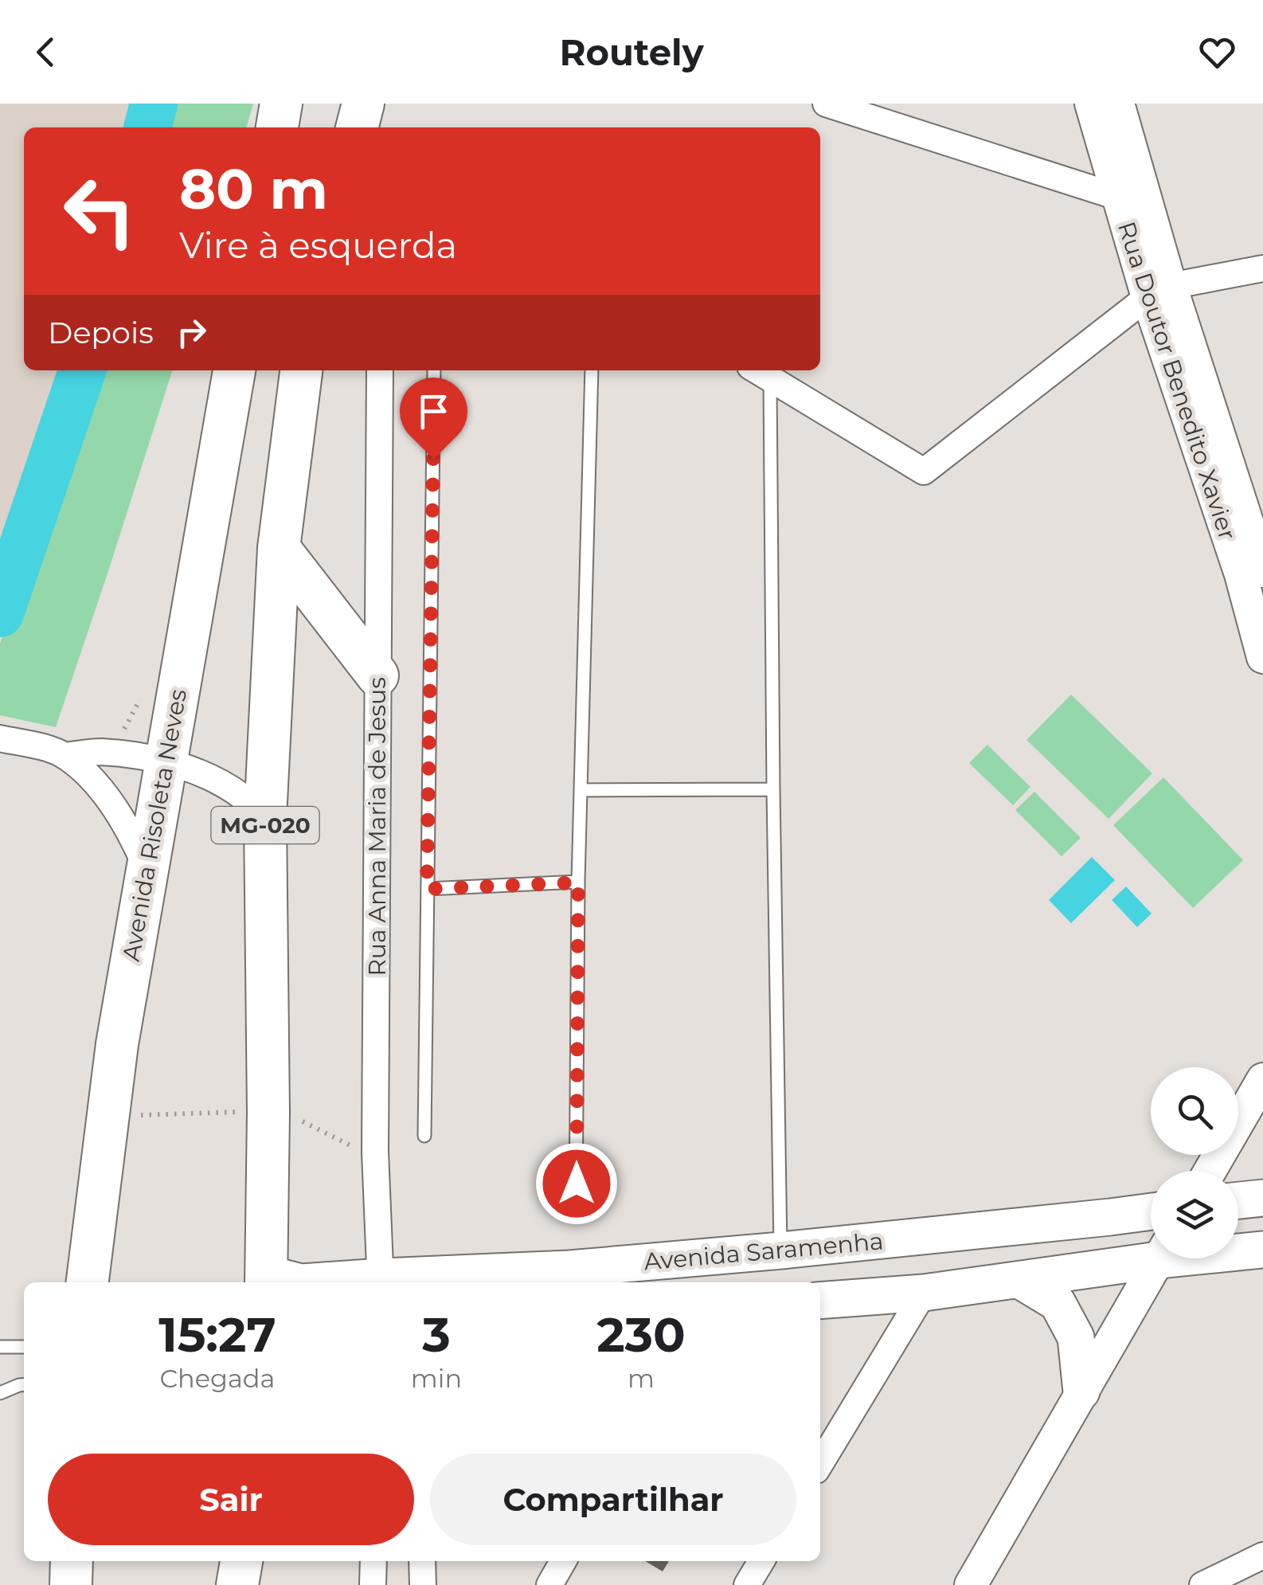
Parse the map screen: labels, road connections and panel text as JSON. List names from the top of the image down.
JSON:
{
  "streets": {
    "highway": ["Avenida Risoleta Neves", "MG-020"],
    "main road": ["Avenida Saramenha"],
    "street": ["Rua Doutor Benedito Xavier", "Rua Anna Maria de Jesus"]
  },
  "crossings": [
    ["MG-020", "Avenida Saramenha"],
    ["Rua Anna Maria de Jesus", "Avenida Saramenha"]
  ],
  "page": {
    "header": "Routely",
    "turn": ["80 m", "Vire à esquerda"],
    "then": "Depois",
    "eta": [
      "15:27",
      "Chegada",
      "3",
      "min",
      "230",
      "m"
    ],
    "buttons": ["Sair", "Compartilhar"]
  }
}
